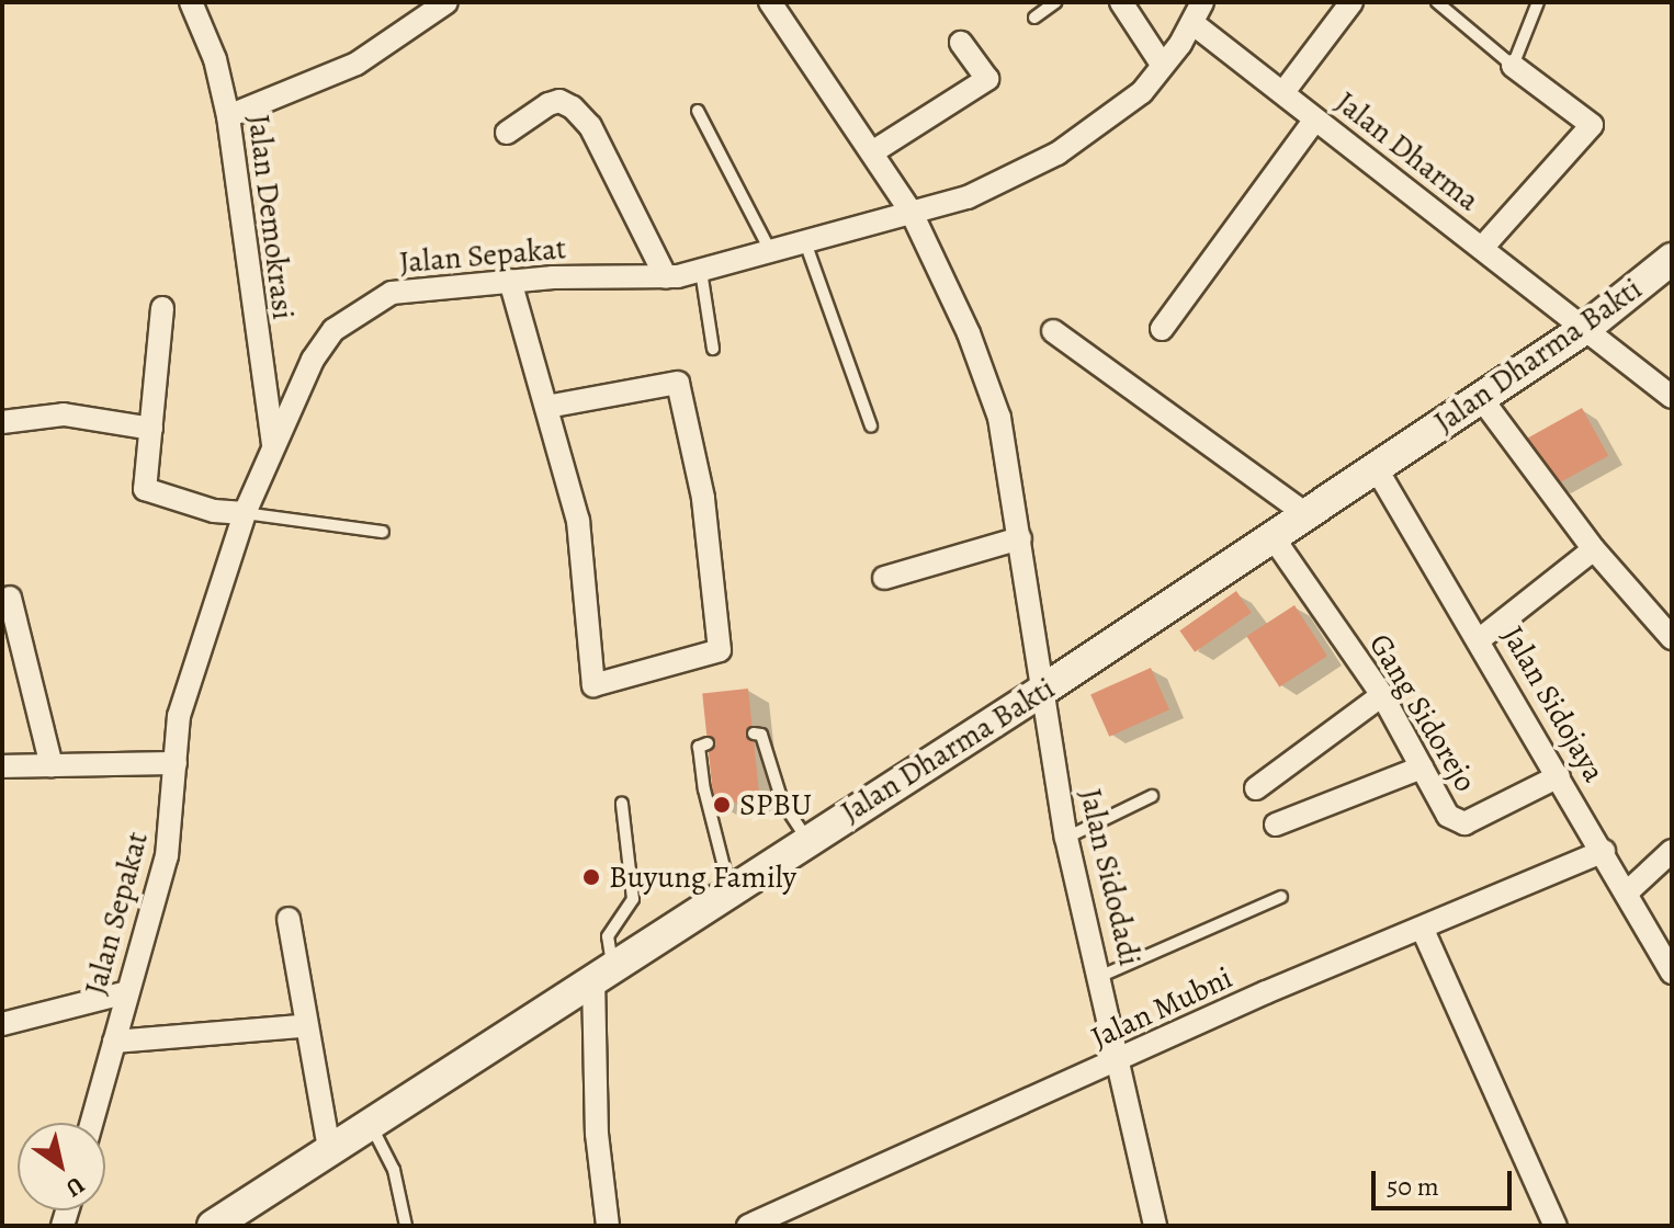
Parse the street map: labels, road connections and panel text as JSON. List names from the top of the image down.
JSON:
{
  "streets": {
    "main road": ["Jalan Dharma Bakti"],
    "street": [
      "Jalan Dharma",
      "Jalan Demokrasi",
      "Jalan Sepakat",
      "Jalan Sidojaya",
      "Gang Sidorejo",
      "Jalan Sidodadi",
      "Jalan Mubni"
    ]
  },
  "crossings": [
    ["Jalan Dharma", "Jalan Sepakat"],
    ["Jalan Dharma", "Jalan Dharma Bakti"],
    ["Jalan Demokrasi", "Jalan Sepakat"],
    ["Jalan Sepakat", "Jalan Sidodadi"],
    ["Jalan Dharma Bakti", "Jalan Sidojaya"],
    ["Jalan Dharma Bakti", "Gang Sidorejo"],
    ["Jalan Dharma Bakti", "Jalan Sidodadi"],
    ["Jalan Sidojaya", "Gang Sidorejo"],
    ["Jalan Sidojaya", "Jalan Mubni"],
    ["Jalan Sidodadi", "Jalan Mubni"]
  ],
  "places": ["SPBU", "Buyung Family"],
  "scale_bar": "50 m",
  "north": "bottom right"
}
